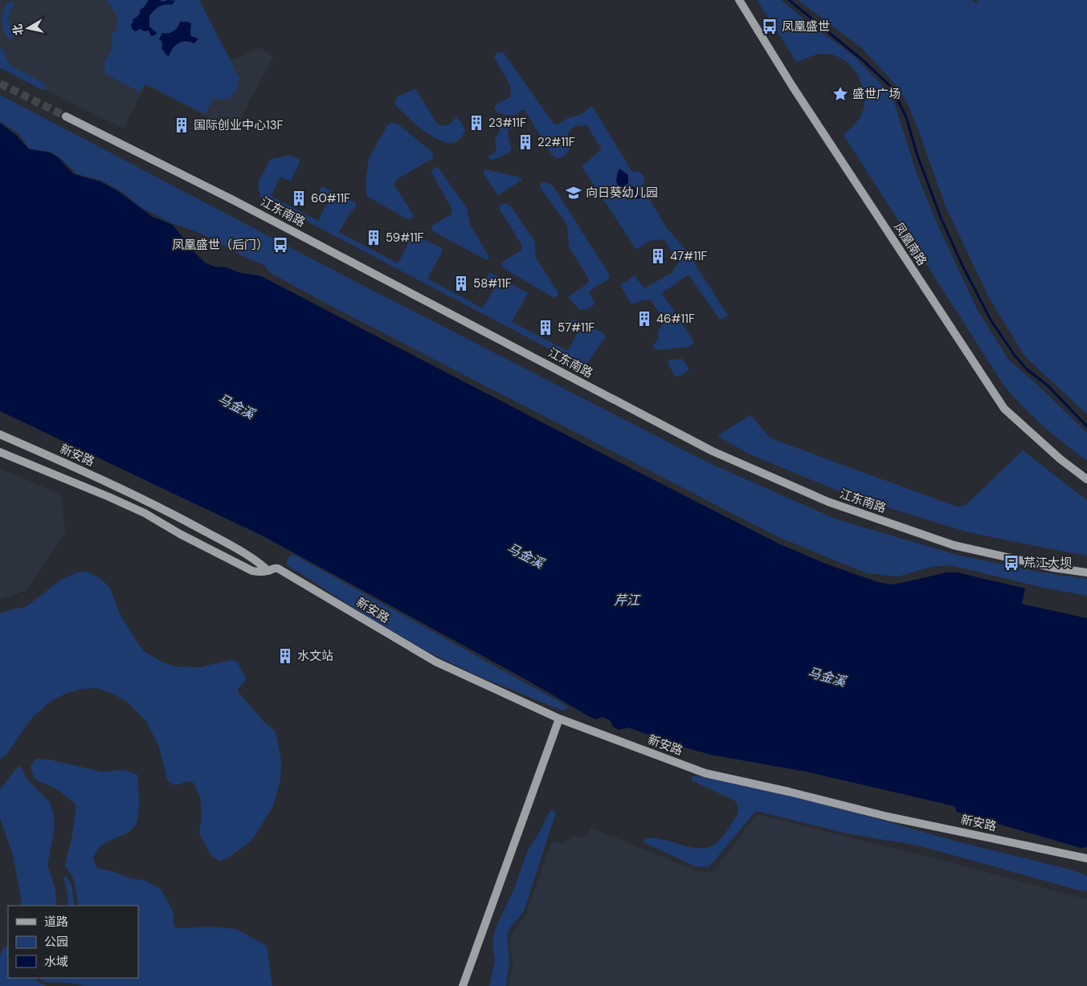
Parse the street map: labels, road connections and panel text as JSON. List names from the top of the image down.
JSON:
{
  "streets": {
    "main road": ["江东南路", "凤凰南路", "新安路"]
  },
  "water": ["马金溪", "芹江"],
  "places": {
    "bus stop": ["凤凰盛世", "凤凰盛世（后门）", "芹江大坝"],
    "place": ["盛世广场"],
    "building": [
      "23#11F",
      "国际创业中心13F",
      "22#11F",
      "60#11F",
      "59#11F",
      "47#11F",
      "58#11F",
      "46#11F",
      "57#11F",
      "水文站"
    ],
    "school or university": ["向日葵幼儿园"]
  },
  "legend": ["道路", "公园", "水域"],
  "north": "left"
}
